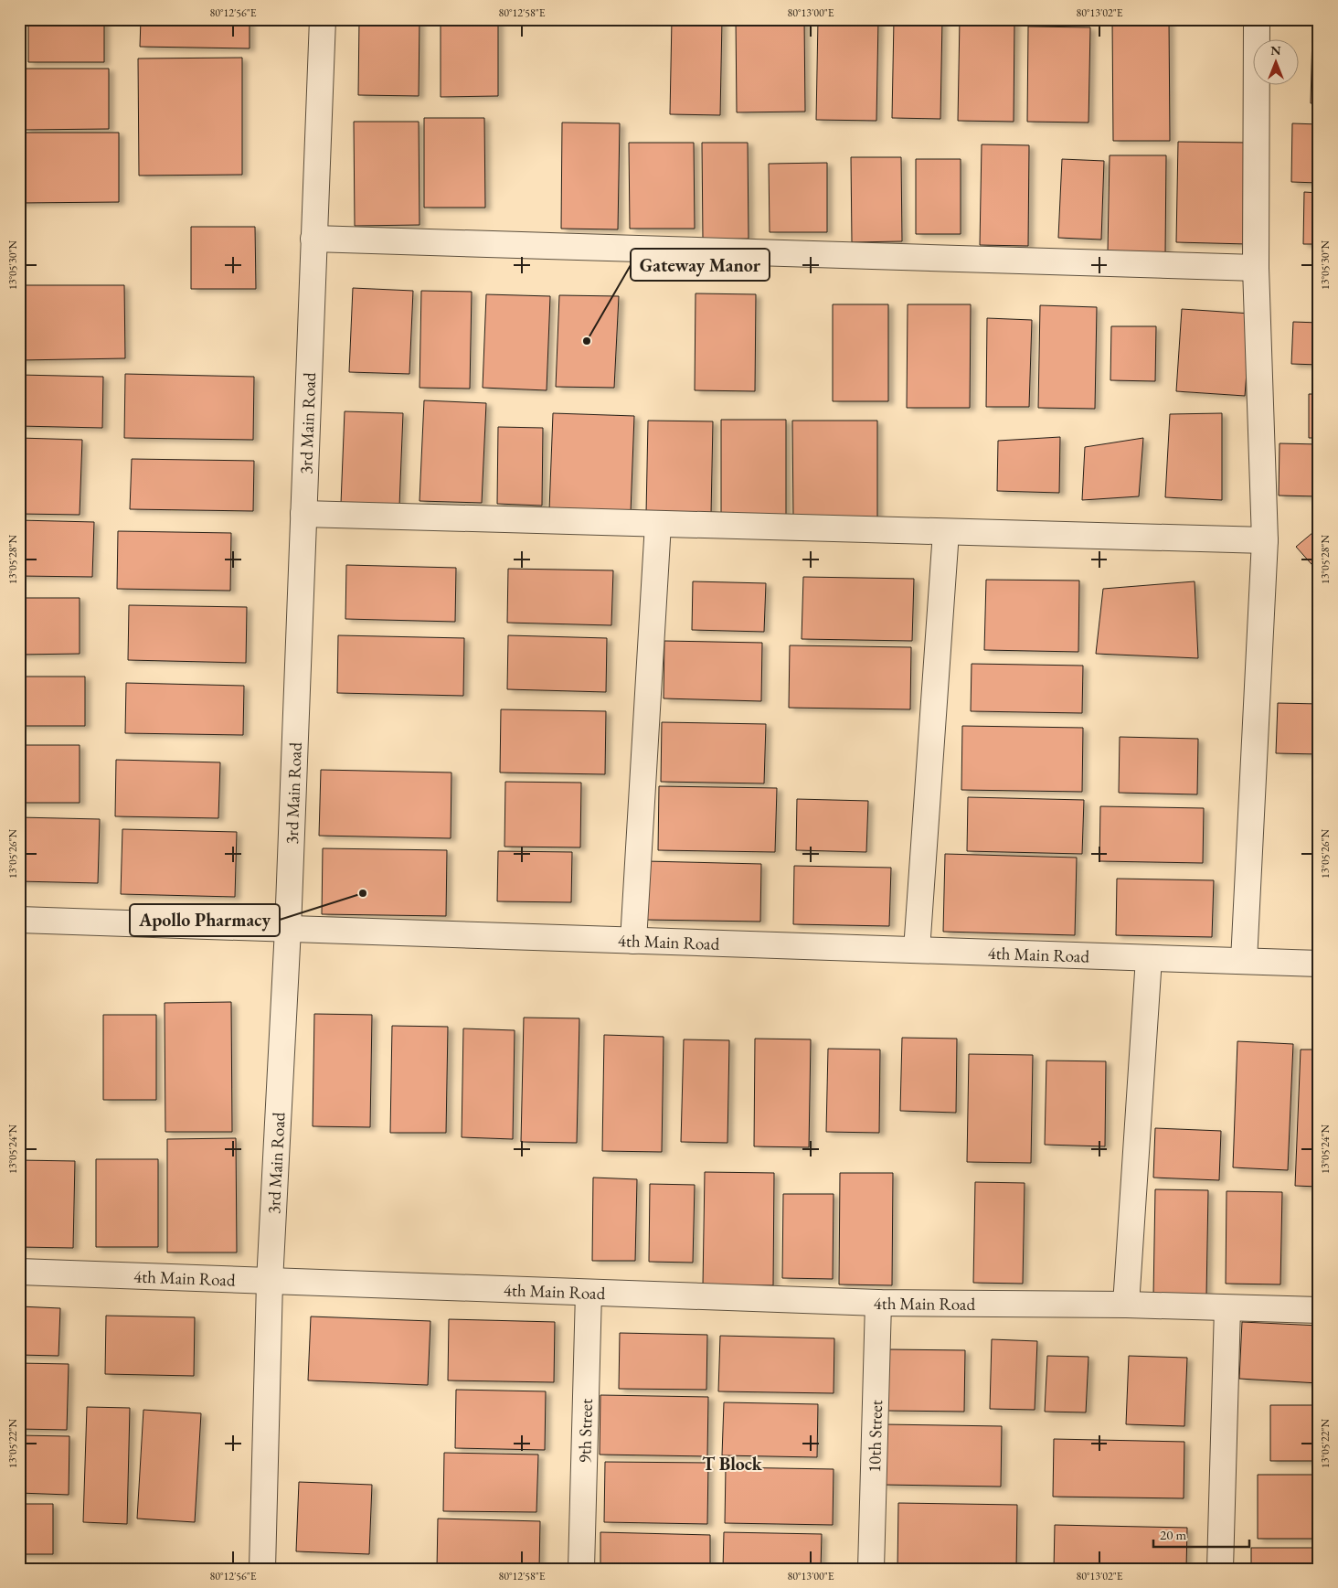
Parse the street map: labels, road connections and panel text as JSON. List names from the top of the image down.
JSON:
{
  "streets": {
    "street": [
      "3rd Main Road",
      "4th Main Road",
      "9th Street",
      "10th Street"
    ]
  },
  "crossings": [
    ["3rd Main Road", "4th Main Road"],
    ["4th Main Road", "9th Street"],
    ["4th Main Road", "10th Street"]
  ],
  "districts": ["T Block"],
  "places": ["Gateway Manor", "Apollo Pharmacy"],
  "scale_bar": "20 m",
  "north": "top",
  "coordinates": [
    "80°12'56\"E",
    "80°12'58\"E",
    "80°13'00\"E",
    "80°13'02\"E",
    "13°05'30\"N",
    "13°05'28\"N",
    "13°05'26\"N",
    "13°05'24\"N",
    "13°05'22\"N"
  ]
}
